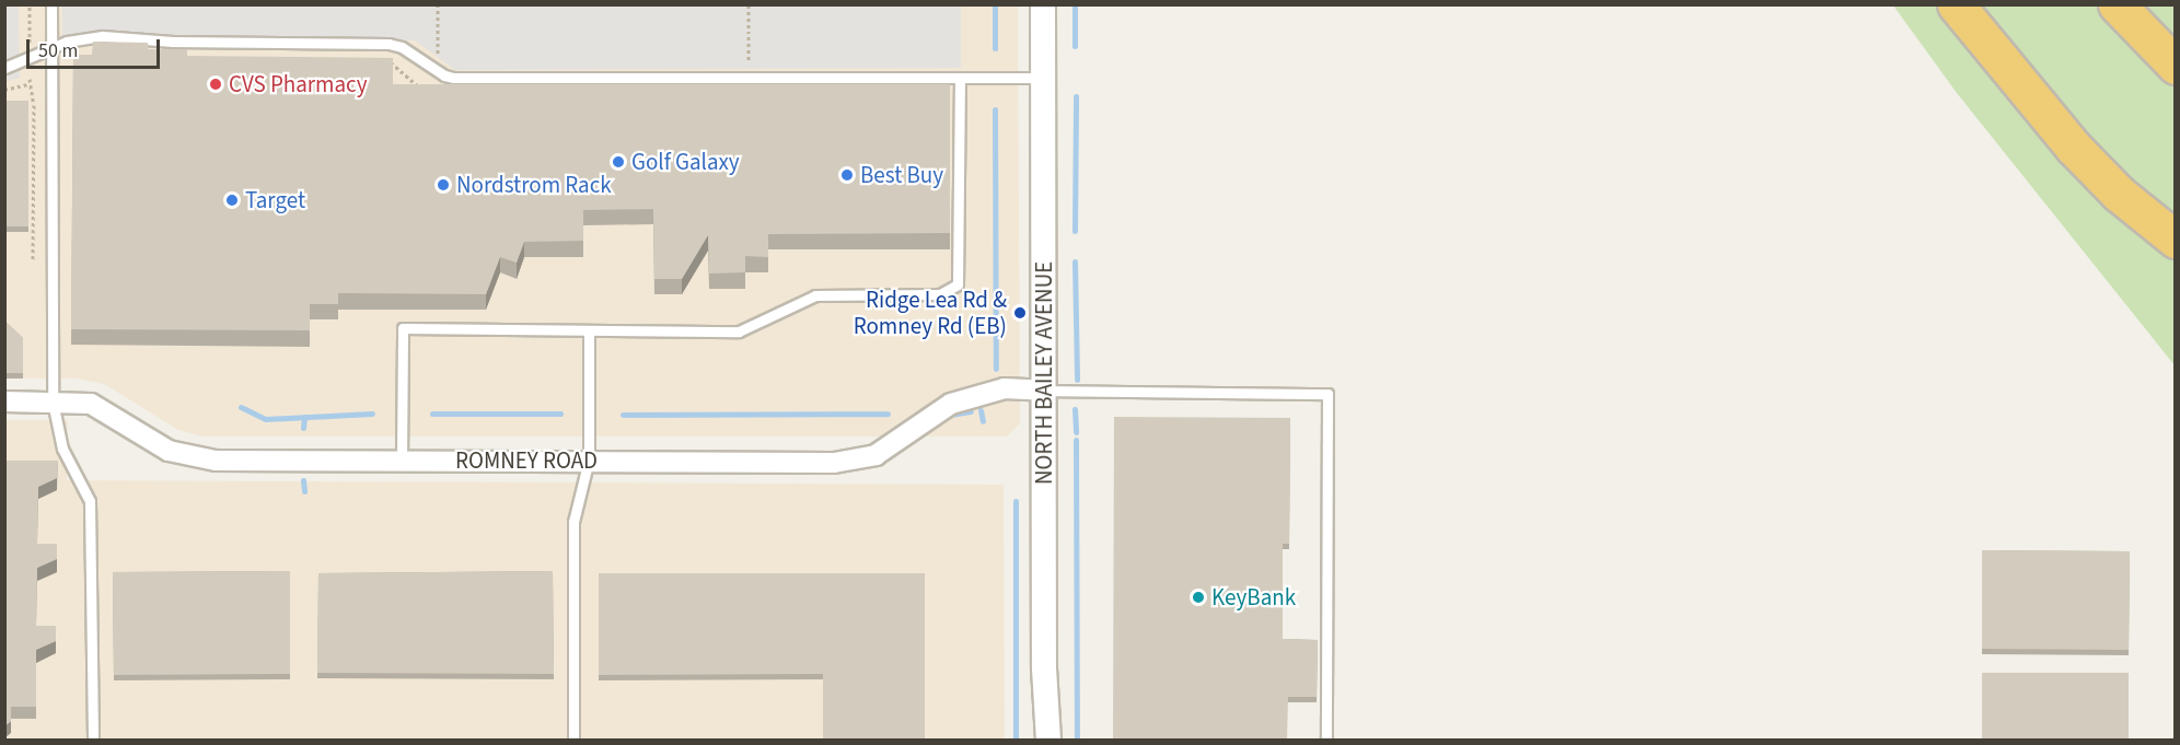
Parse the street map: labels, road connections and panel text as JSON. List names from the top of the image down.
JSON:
{
  "streets": {
    "street": ["NORTH BAILEY AVENUE", "ROMNEY ROAD"]
  },
  "crossings": [
    ["NORTH BAILEY AVENUE", "ROMNEY ROAD"]
  ],
  "places": [
    "CVS Pharmacy",
    "Golf Galaxy",
    "Best Buy",
    "Nordstrom Rack",
    "Target",
    "Ridge Lea Rd & Romney Rd (EB)",
    "KeyBank"
  ],
  "scale_bar": "50 m"
}
